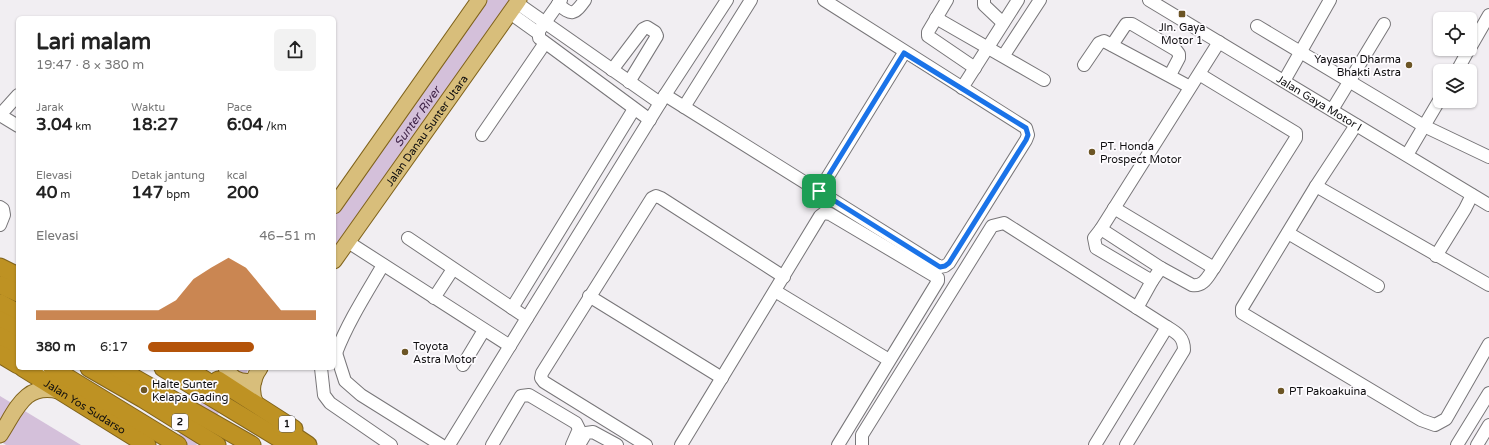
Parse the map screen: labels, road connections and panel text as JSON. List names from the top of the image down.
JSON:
{
  "streets": {
    "highway": ["Jalan Yos Sudarso", "2", "1"],
    "main road": ["Jalan Danau Sunter Utara"],
    "street": ["Jalan Gaya Motor I"]
  },
  "water": ["Sunter River"],
  "places": {
    "transit": ["Jln. Gaya Motor 1"],
    "other": [
      "Yayasan Dharma Bhakti Astra",
      "PT. Honda Prospect Motor",
      "Toyota Astra Motor",
      "Halte Sunter Kelapa Gading",
      "PT Pakoakuina"
    ]
  },
  "page": {
    "heading": ["Lari malam", "19:47 · 8 × 380 m"],
    "stats": [
      ["Jarak", "3.04 km"],
      ["Waktu", "18:27"],
      ["Pace", "6:04 /km"],
      ["Elevasi", "40 m"],
      ["Detak jantung", "147 bpm"],
      ["kcal", "200"]
    ],
    "chart": ["Elevasi", "46–51 m"],
    "list": [
      {
        "name": "380 m",
        "note": "6:17"
      }
    ]
  }
}
